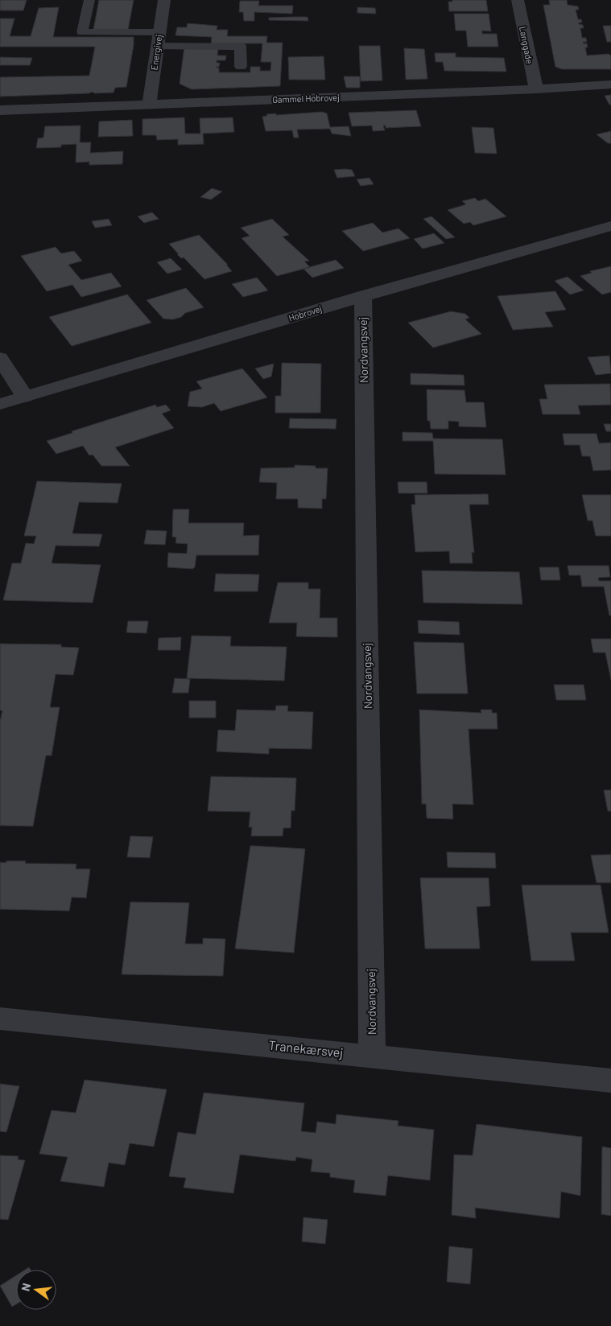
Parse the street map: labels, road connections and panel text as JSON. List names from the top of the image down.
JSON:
{
  "streets": {
    "street": [
      "Langgade",
      "Energivej",
      "Gammel Hobrovej",
      "Hobrovej",
      "Nordvangsvej",
      "Tranekærsvej"
    ]
  },
  "crossings": [
    ["Langgade", "Gammel Hobrovej"],
    ["Energivej", "Gammel Hobrovej"],
    ["Hobrovej", "Nordvangsvej"],
    ["Nordvangsvej", "Tranekærsvej"]
  ],
  "north": "left"
}
